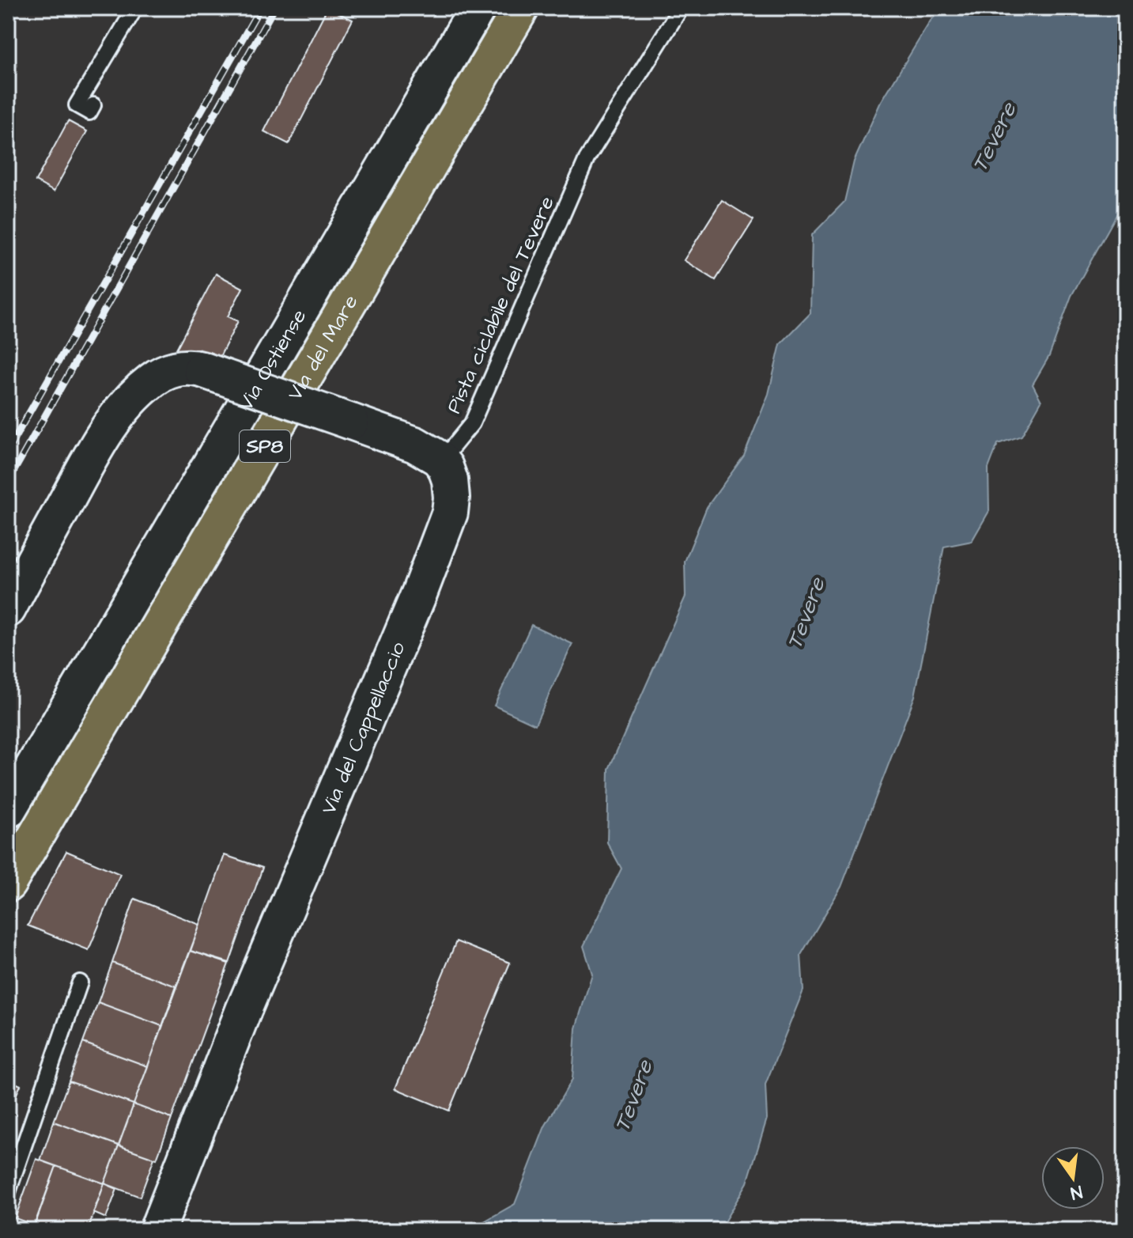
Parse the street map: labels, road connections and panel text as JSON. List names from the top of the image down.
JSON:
{
  "streets": {
    "main road": [
      "Via del Mare",
      "Via Ostiense",
      "SP8",
      "Via del Cappellaccio"
    ],
    "lane": ["Pista ciclabile del Tevere"]
  },
  "crossings": [
    ["Pista ciclabile del Tevere", "Via del Cappellaccio"]
  ],
  "water": ["Tevere"],
  "north": "bottom"
}
